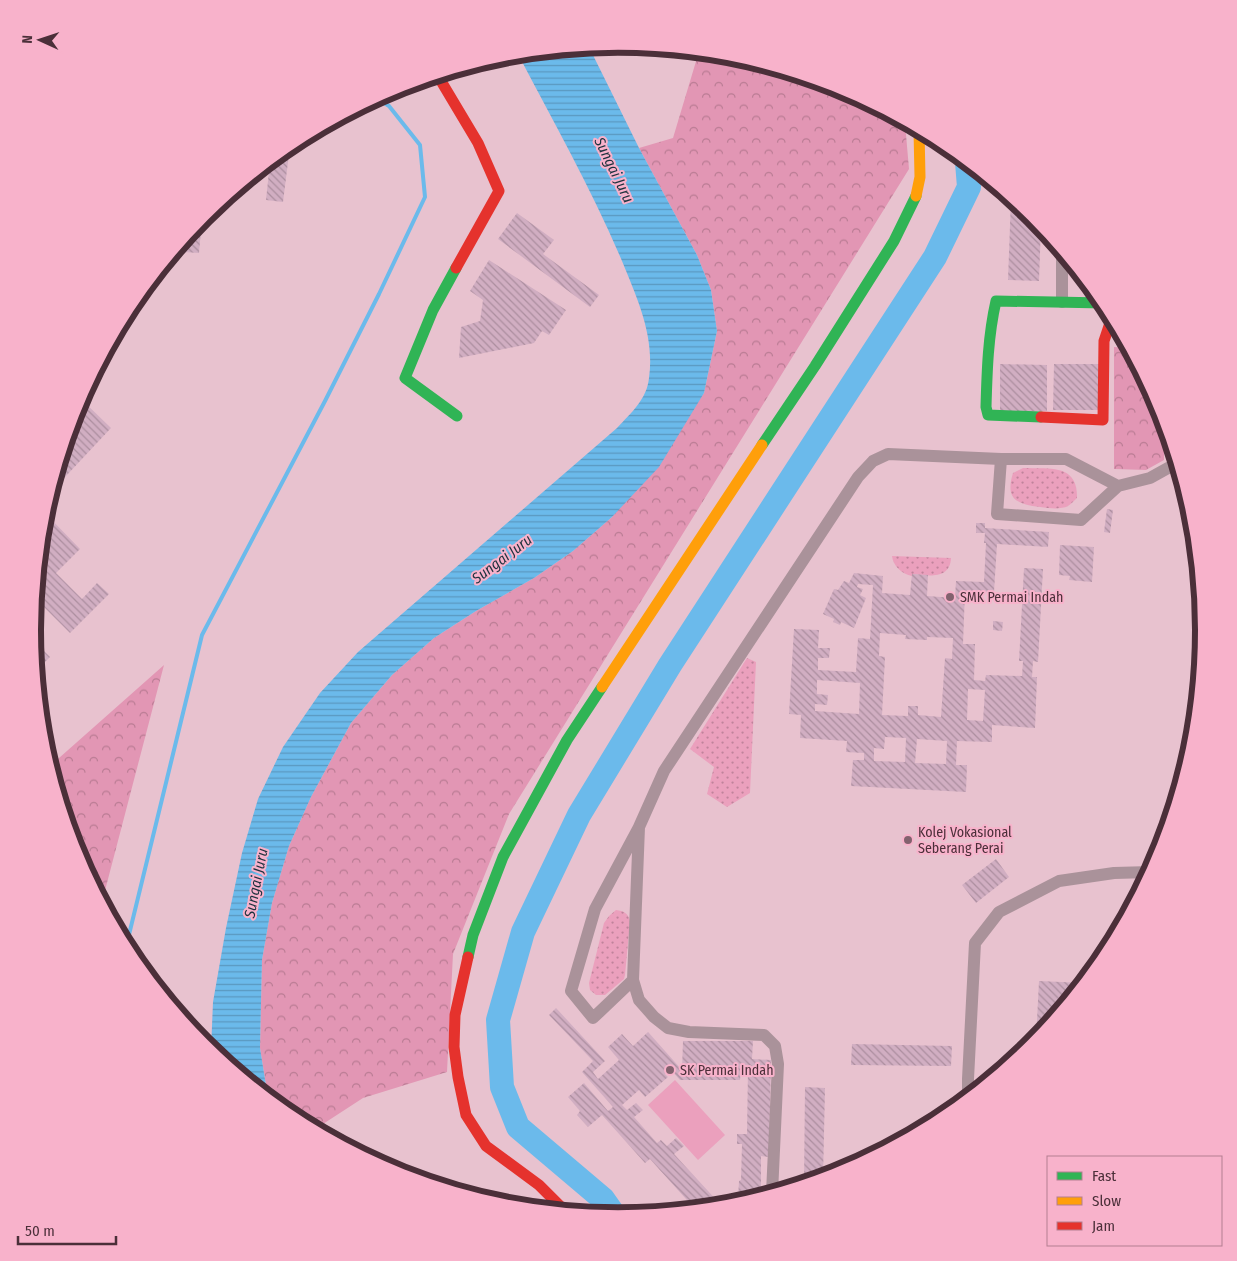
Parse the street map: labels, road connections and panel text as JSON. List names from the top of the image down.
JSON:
{
  "water": ["Sungai Juru"],
  "places": ["SMK Permai Indah", "Kolej Vokasional Seberang Perai", "SK Permai Indah"],
  "legend": ["Fast", "Slow", "Jam"],
  "scale_bar": "50 m",
  "north": "left"
}
